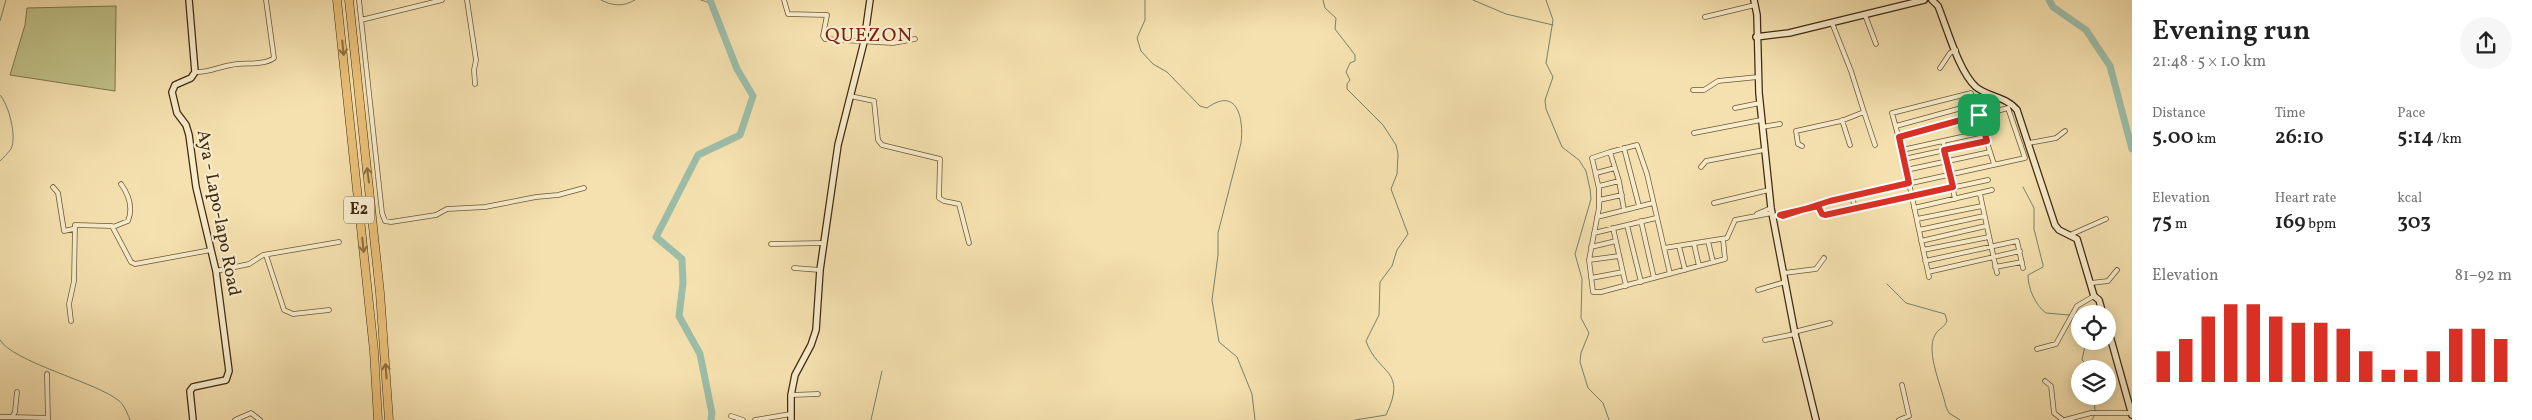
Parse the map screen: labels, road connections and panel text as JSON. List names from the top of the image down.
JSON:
{
  "streets": {
    "highway": ["E2"],
    "street": ["Aya - Lapo-lapo Road"]
  },
  "districts": ["QUEZON"],
  "page": {
    "heading": ["Evening run", "21:48 · 5 × 1.0 km"],
    "stats": [
      ["Distance", "5.00 km"],
      ["Time", "26:10"],
      ["Pace", "5:14 /km"],
      ["Elevation", "75 m"],
      ["Heart rate", "169 bpm"],
      ["kcal", "303"]
    ],
    "chart": ["Elevation", "81–92 m"]
  }
}
